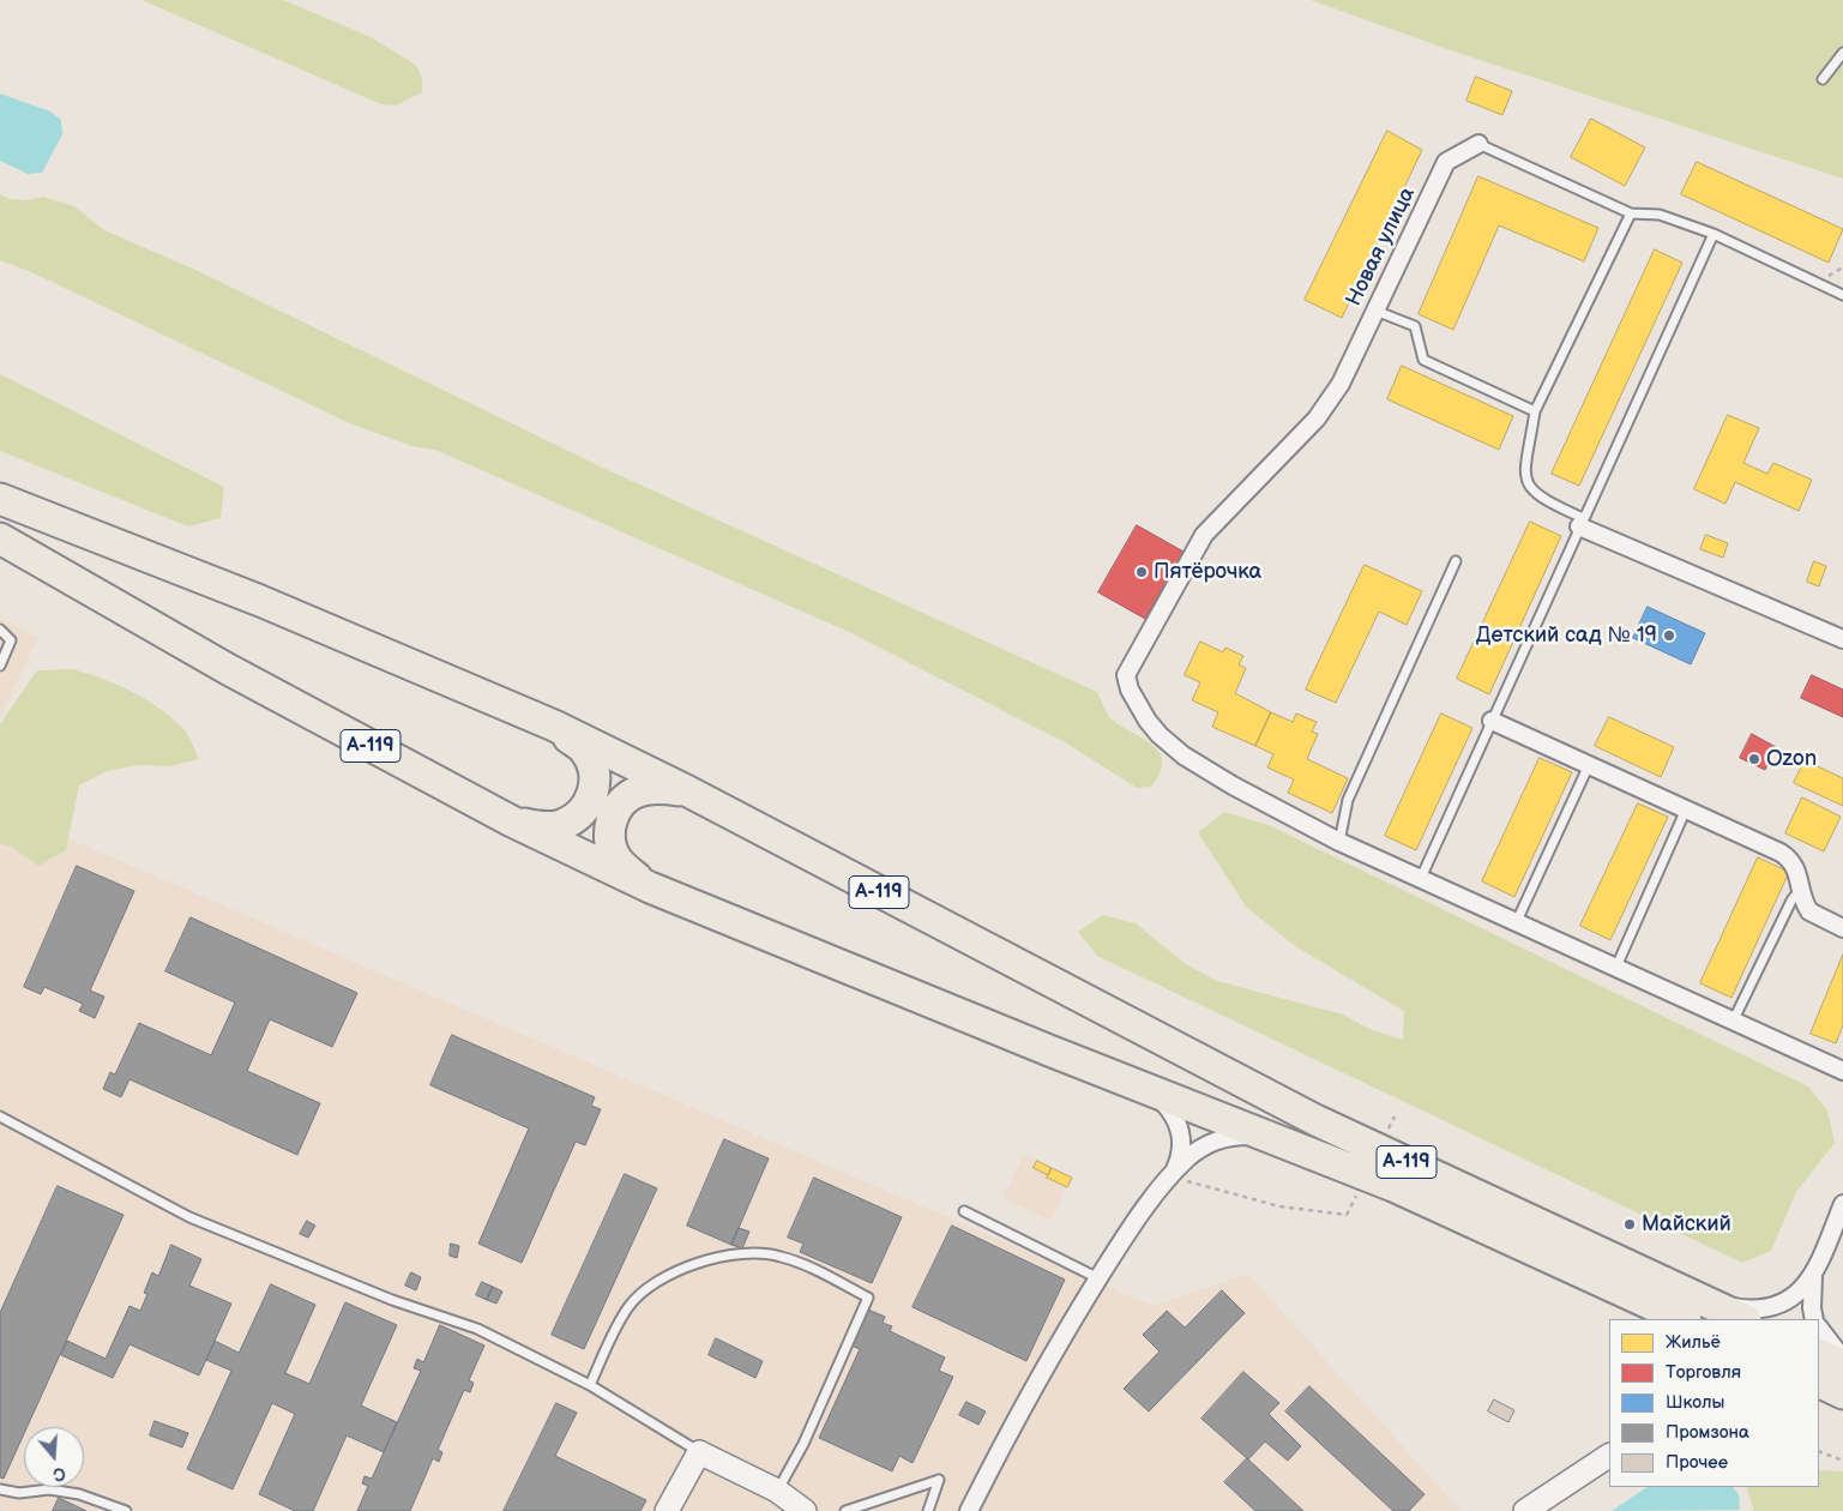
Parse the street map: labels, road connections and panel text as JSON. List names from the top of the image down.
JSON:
{
  "streets": {
    "highway": ["А-119"],
    "street": ["Новая улица"]
  },
  "places": [
    "Пятёрочка",
    "Детский сад № 19",
    "Ozon",
    "Майский"
  ],
  "legend": [
    "Жильё",
    "Торговля",
    "Школы",
    "Промзона",
    "Прочее"
  ],
  "north": "bottom"
}
